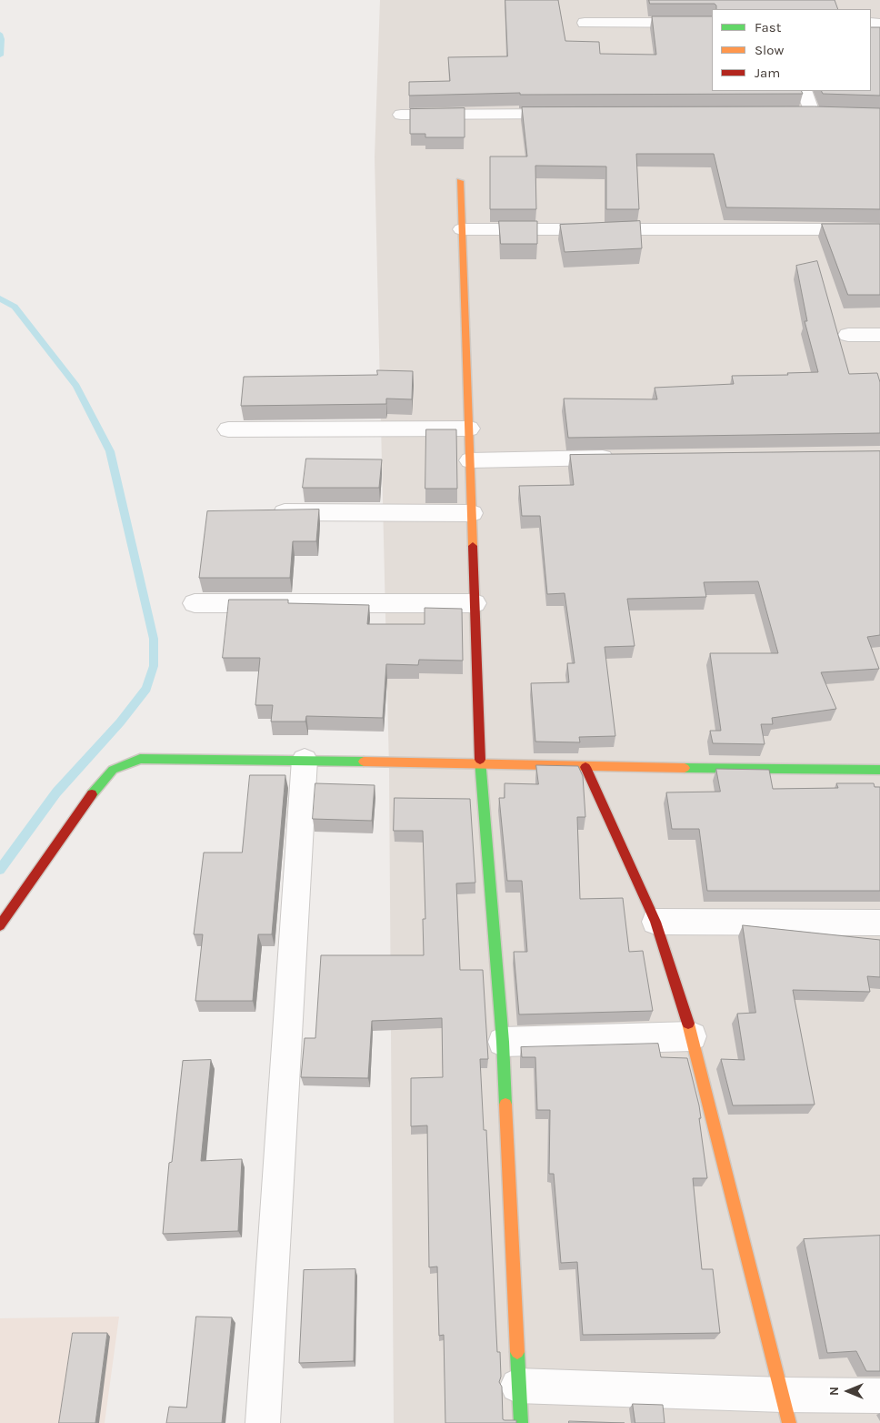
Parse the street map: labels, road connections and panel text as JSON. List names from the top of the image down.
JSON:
{
  "legend": ["Fast", "Slow", "Jam"],
  "north": "left"
}
